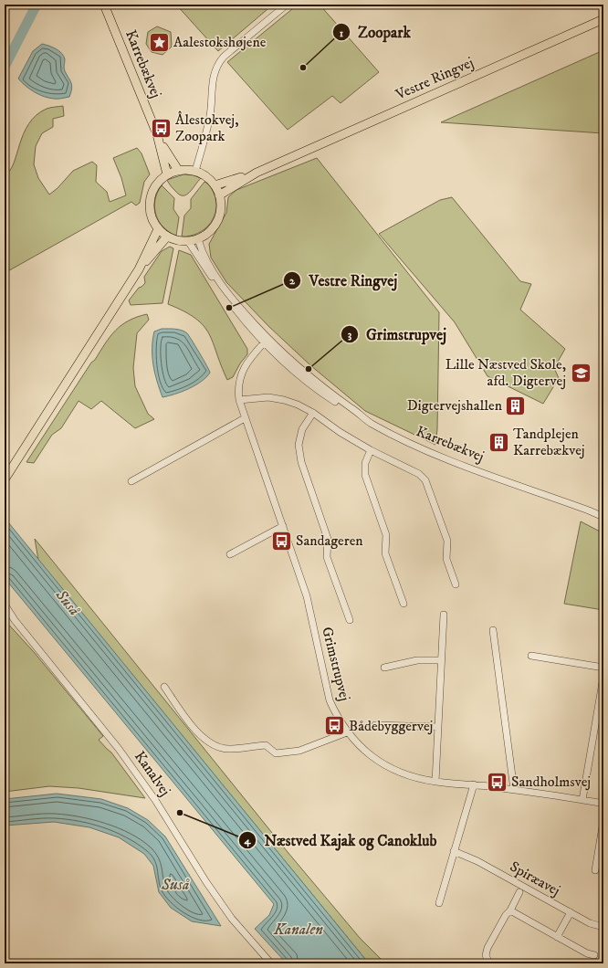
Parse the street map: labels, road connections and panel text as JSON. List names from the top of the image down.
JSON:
{
  "streets": {
    "main road": ["Karrebækvej", "Vestre Ringvej"],
    "street": ["Grimstrupvej", "Kanalvej", "Spiræavej"]
  },
  "crossings": [
    ["Karrebækvej", "Vestre Ringvej"],
    ["Karrebækvej", "Grimstrupvej"]
  ],
  "water": ["Suså", "Kanalen"],
  "places": {
    "place": ["Aalestokshøjene"],
    "other": [
      "Zoopark",
      "Vestre Ringvej",
      "Grimstrupvej",
      "Næstved Kajak og Canoklub"
    ],
    "bus stop": [
      "Ålestokvej, Zoopark",
      "Sandageren",
      "Bådebyggervej",
      "Sandholmsvej"
    ],
    "school or university": ["Lille Næstved Skole, afd. Digtervej"],
    "building": ["Digtervejshallen", "Tandplejen Karrebækvej"]
  }
}
